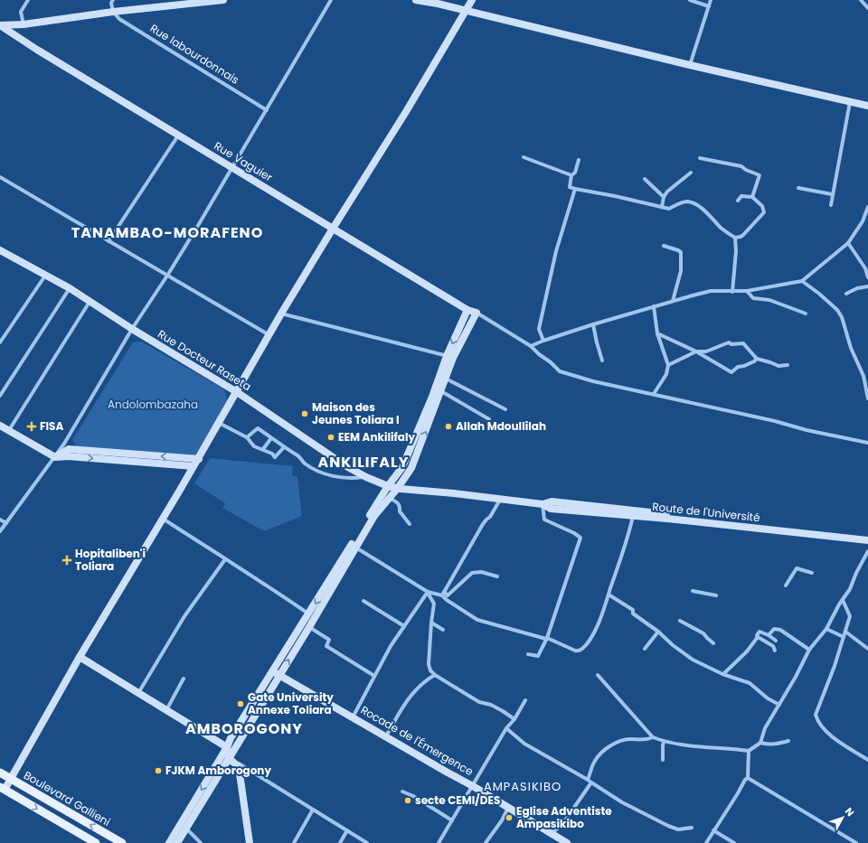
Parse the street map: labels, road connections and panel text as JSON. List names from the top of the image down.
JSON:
{
  "streets": {
    "main road": ["Boulevard Gallieni"],
    "street": [
      "Rue labourdonnais",
      "Rue Vaguier",
      "Rue Docteur Raseta",
      "Route de l'Université",
      "Rocade de l'Émergence"
    ]
  },
  "crossings": [
    ["Rue Docteur Raseta", "Route de l'Université"]
  ],
  "districts": [
    "TANAMBAO-MORAFENO",
    "ANKILIFALY",
    "AMBOROGONY",
    "AMPASIKIBO"
  ],
  "parks": ["Andolombazaha"],
  "places": {
    "other": [
      "Maison des Jeunes Toliara I",
      "Allah Mdoullilah",
      "EEM Ankilifaly",
      "Gate University Annexe Toliara",
      "FJKM Amborogony",
      "secte CEMI/DES",
      "Eglise Adventiste Ampasikibo"
    ],
    "health": ["FISA", "Hopitaliben'i Toliara"]
  },
  "north": "top right"
}
